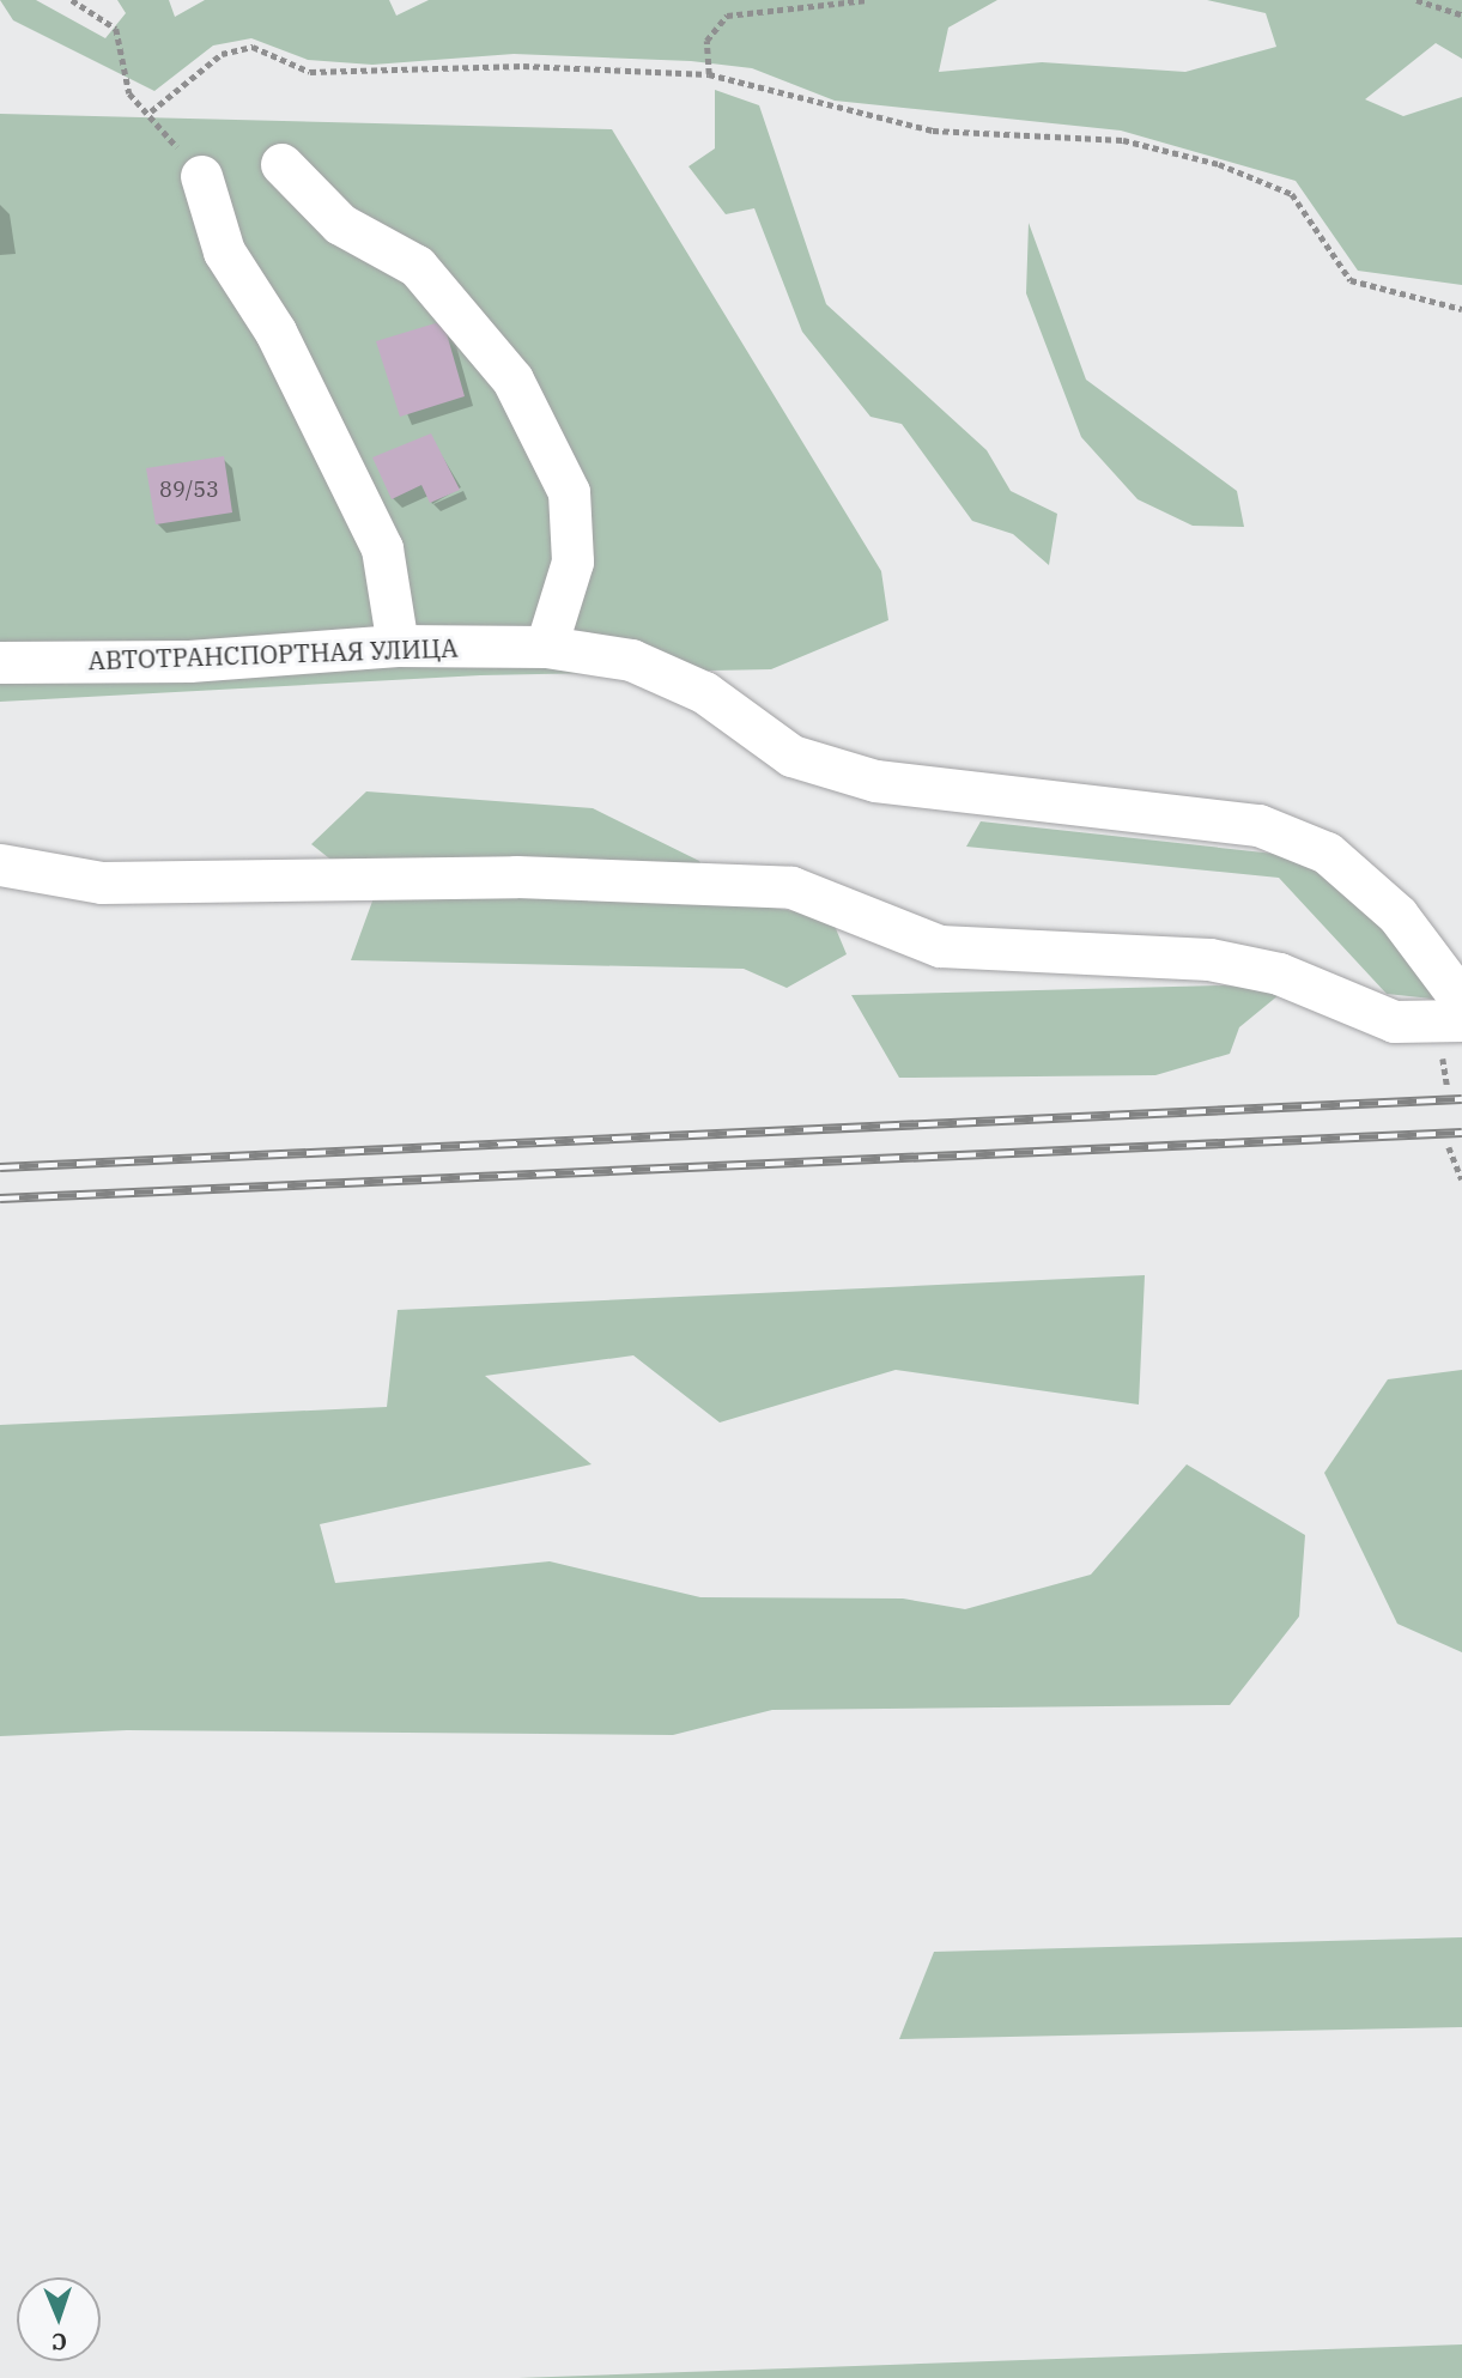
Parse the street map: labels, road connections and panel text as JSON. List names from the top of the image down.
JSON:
{
  "streets": {
    "street": ["АВТОТРАНСПОРТНАЯ УЛИЦА"]
  },
  "house_numbers": ["89/53"],
  "north": "bottom"
}
